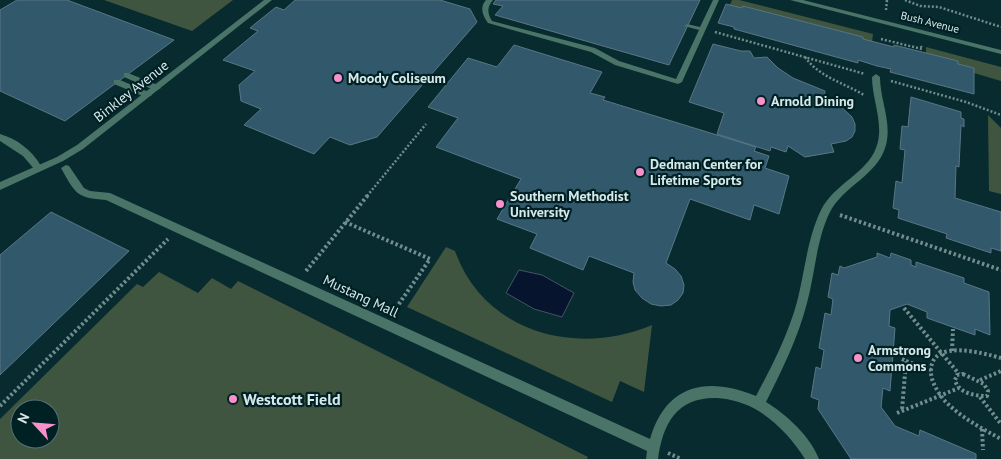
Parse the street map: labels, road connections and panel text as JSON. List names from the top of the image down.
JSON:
{
  "streets": {
    "street": ["Bush Avenue", "Binkley Avenue", "Mustang Mall"]
  },
  "places": [
    "Moody Coliseum",
    "Arnold Dining",
    "Dedman Center for Lifetime Sports",
    "Southern Methodist University",
    "Armstrong Commons",
    "Westcott Field"
  ],
  "north": "top left"
}
